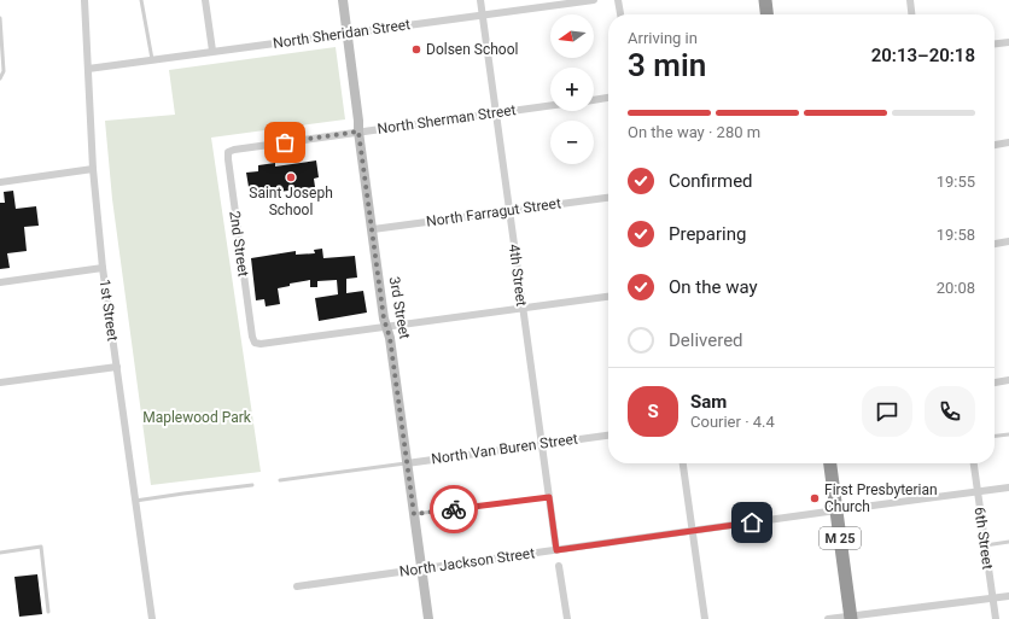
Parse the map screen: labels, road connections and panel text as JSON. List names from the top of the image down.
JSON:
{
  "streets": {
    "highway": ["M 25"],
    "street": [
      "North Sheridan Street",
      "North Sherman Street",
      "North Farragut Street",
      "2nd Street",
      "4th Street",
      "3rd Street",
      "1st Street",
      "North Van Buren Street",
      "6th Street",
      "North Jackson Street"
    ]
  },
  "crossings": [
    ["North Sheridan Street", "4th Street"],
    ["North Sheridan Street", "3rd Street"],
    ["North Sheridan Street", "1st Street"],
    ["North Sherman Street", "2nd Street"],
    ["North Sherman Street", "4th Street"],
    ["North Sherman Street", "3rd Street"],
    ["North Farragut Street", "4th Street"],
    ["North Farragut Street", "3rd Street"],
    ["2nd Street", "3rd Street"],
    ["4th Street", "North Van Buren Street"],
    ["4th Street", "North Jackson Street"],
    ["3rd Street", "North Van Buren Street"],
    ["3rd Street", "North Jackson Street"],
    ["M 25", "North Jackson Street"],
    ["6th Street", "North Jackson Street"]
  ],
  "parks": ["Maplewood Park"],
  "places": ["Dolsen School", "Saint Joseph School", "First Presbyterian Church"],
  "north": "left",
  "page": {
    "map_buttons": ["+", "−"],
    "heading": ["3 min", "Arriving in", "20:13–20:18"],
    "panel": ["Sam", "Courier · 4.4"],
    "bar": "On the way · 280 m",
    "list": [
      ["Confirmed", "19:55"],
      ["Preparing", "19:58"],
      ["On the way", "20:08"],
      "Delivered"
    ],
    "round": "S"
  }
}
